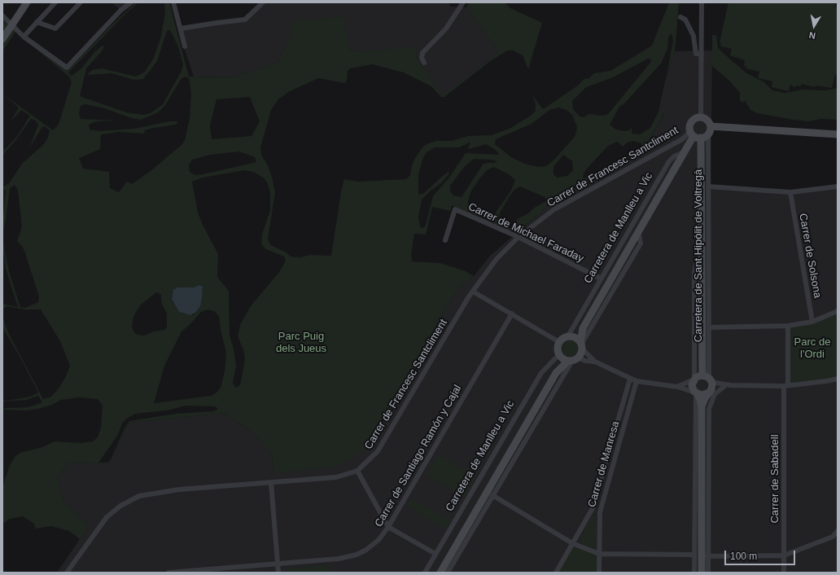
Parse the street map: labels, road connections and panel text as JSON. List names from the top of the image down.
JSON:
{
  "streets": {
    "street": [
      "Carrer de Francesc Santcliment",
      "Carretera de Manlleu a Vic",
      "Carrer de Michael Faraday",
      "Carretera de Sant Hipòlit de Voltregà",
      "Carrer de Solsona",
      "Carrer de Santiago Ramón y Cajal",
      "Carrer de Manresa",
      "Carrer de Sabadell"
    ]
  },
  "crossings": [
    ["Carrer de Francesc Santcliment", "Carretera de Manlleu a Vic"],
    ["Carrer de Francesc Santcliment", "Carrer de Michael Faraday"],
    ["Carrer de Francesc Santcliment", "Carretera de Sant Hipòlit de Voltregà"],
    ["Carretera de Manlleu a Vic", "Carrer de Michael Faraday"],
    ["Carretera de Manlleu a Vic", "Carretera de Sant Hipòlit de Voltregà"]
  ],
  "parks": ["Parc Puig dels Jueus", "Parc de l'Ordi"],
  "scale_bar": "100 m",
  "north": "bottom"
}
